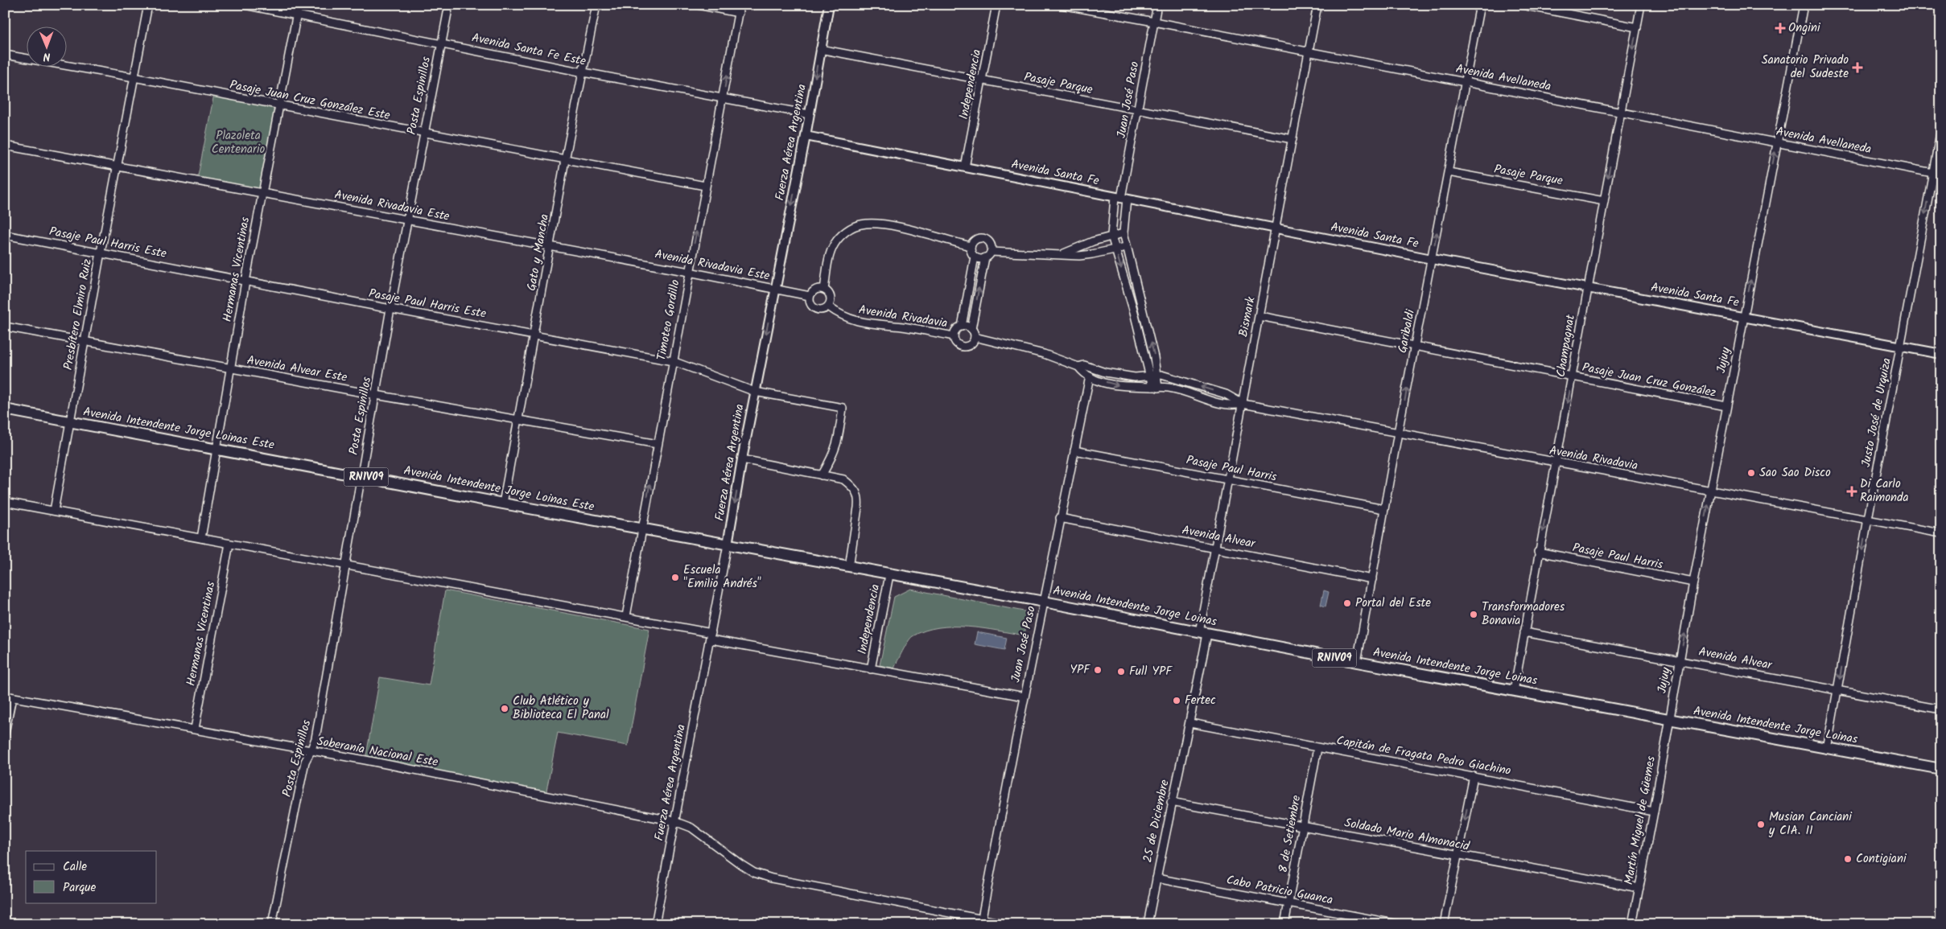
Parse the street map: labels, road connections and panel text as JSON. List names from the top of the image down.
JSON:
{
  "streets": {
    "main road": ["Avenida Intendente Jorge Loinas Este", "RN1V09", "Avenida Intendente Jorge Loinas"],
    "street": [
      "Avenida Santa Fe Este",
      "Avenida Avellaneda",
      "Pasaje Parque",
      "Independencia",
      "Posta Espinillos",
      "Juan José Paso",
      "Pasaje Juan Cruz González Este",
      "Fuerza Aérea Argentina",
      "Avenida Santa Fe",
      "Avenida Rivadavia Este",
      "Pasaje Paul Harris Este",
      "Gato y Mancha",
      "Hermanas Vicentinas",
      "Presbítero Elmiro Ruiz",
      "Avenida Rivadavia",
      "Bismark",
      "Timoteo Gordillo",
      "Garibaldi",
      "Champagnat",
      "Jujuy",
      "Avenida Alvear Este",
      "Pasaje Juan Cruz González",
      "Justo José de Urquiza",
      "Pasaje Paul Harris",
      "Avenida Alvear",
      "Soberanía Nacional Este",
      "Capitán de Fragata Pedro Giachino",
      "Martín Miguel de Güemes",
      "25 de Diciembre",
      "8 de Setiembre",
      "Soldado Mario Almonacid",
      "Cabo Patricio Guanca"
    ]
  },
  "crossings": [
    ["Avenida Santa Fe Este", "Posta Espinillos"],
    ["Avenida Santa Fe Este", "Fuerza Aérea Argentina"],
    ["Avenida Santa Fe Este", "Gato y Mancha"],
    ["Avenida Santa Fe Este", "Hermanas Vicentinas"],
    ["Avenida Santa Fe Este", "Timoteo Gordillo"],
    ["Avenida Avellaneda", "Juan José Paso"],
    ["Avenida Avellaneda", "Bismark"],
    ["Avenida Avellaneda", "Garibaldi"],
    ["Avenida Avellaneda", "Champagnat"],
    ["Avenida Avellaneda", "Jujuy"],
    ["Avenida Avellaneda", "Justo José de Urquiza"],
    ["Pasaje Parque", "Independencia"],
    ["Pasaje Parque", "Juan José Paso"],
    ["Pasaje Parque", "Fuerza Aérea Argentina"],
    ["Pasaje Parque", "Bismark"],
    ["Pasaje Parque", "Garibaldi"],
    ["Pasaje Parque", "Champagnat"],
    ["Independencia", "Avenida Santa Fe"],
    ["Independencia", "Avenida Intendente Jorge Loinas"],
    ["Posta Espinillos", "Pasaje Juan Cruz González Este"],
    ["Posta Espinillos", "Avenida Rivadavia Este"],
    ["Posta Espinillos", "Pasaje Paul Harris Este"],
    ["Posta Espinillos", "Avenida Alvear Este"],
    ["Posta Espinillos", "Avenida Intendente Jorge Loinas Este"],
    ["Posta Espinillos", "Soberanía Nacional Este"],
    ["Juan José Paso", "Avenida Santa Fe"],
    ["Juan José Paso", "Avenida Rivadavia"],
    ["Juan José Paso", "Pasaje Paul Harris"],
    ["Juan José Paso", "Avenida Alvear"],
    ["Juan José Paso", "Avenida Intendente Jorge Loinas"],
    ["Juan José Paso", "Soberanía Nacional Este"],
    ["Pasaje Juan Cruz González Este", "Gato y Mancha"],
    ["Pasaje Juan Cruz González Este", "Hermanas Vicentinas"],
    ["Pasaje Juan Cruz González Este", "Presbítero Elmiro Ruiz"],
    ["Pasaje Juan Cruz González Este", "Timoteo Gordillo"],
    ["Fuerza Aérea Argentina", "Avenida Santa Fe"],
    ["Fuerza Aérea Argentina", "Avenida Rivadavia Este"],
    ["Fuerza Aérea Argentina", "Pasaje Paul Harris Este"],
    ["Fuerza Aérea Argentina", "Avenida Intendente Jorge Loinas Este"],
    ["Fuerza Aérea Argentina", "Avenida Intendente Jorge Loinas"],
    ["Fuerza Aérea Argentina", "Soberanía Nacional Este"],
    ["Avenida Santa Fe", "Bismark"],
    ["Avenida Santa Fe", "Garibaldi"],
    ["Avenida Santa Fe", "Champagnat"],
    ["Avenida Santa Fe", "Jujuy"],
    ["Avenida Santa Fe", "Justo José de Urquiza"],
    ["Avenida Rivadavia Este", "Gato y Mancha"],
    ["Avenida Rivadavia Este", "Hermanas Vicentinas"],
    ["Avenida Rivadavia Este", "Presbítero Elmiro Ruiz"],
    ["Avenida Rivadavia Este", "Timoteo Gordillo"],
    ["Pasaje Paul Harris Este", "Gato y Mancha"],
    ["Pasaje Paul Harris Este", "Hermanas Vicentinas"],
    ["Pasaje Paul Harris Este", "Presbítero Elmiro Ruiz"],
    ["Pasaje Paul Harris Este", "Timoteo Gordillo"],
    ["Gato y Mancha", "Avenida Alvear Este"],
    ["Gato y Mancha", "Avenida Intendente Jorge Loinas Este"],
    ["Hermanas Vicentinas", "Avenida Alvear Este"],
    ["Hermanas Vicentinas", "Avenida Intendente Jorge Loinas Este"],
    ["Hermanas Vicentinas", "Soberanía Nacional Este"],
    ["Presbítero Elmiro Ruiz", "Avenida Alvear Este"],
    ["Presbítero Elmiro Ruiz", "Avenida Intendente Jorge Loinas Este"],
    ["Avenida Rivadavia", "Bismark"],
    ["Avenida Rivadavia", "Garibaldi"],
    ["Avenida Rivadavia", "Champagnat"],
    ["Avenida Rivadavia", "Jujuy"],
    ["Avenida Rivadavia", "Justo José de Urquiza"],
    ["Bismark", "Pasaje Juan Cruz González"],
    ["Bismark", "Pasaje Paul Harris"],
    ["Bismark", "Avenida Alvear"],
    ["Bismark", "Avenida Intendente Jorge Loinas"],
    ["Bismark", "25 de Diciembre"],
    ["Timoteo Gordillo", "Avenida Alvear Este"],
    ["Timoteo Gordillo", "Avenida Intendente Jorge Loinas Este"],
    ["Garibaldi", "Pasaje Juan Cruz González"],
    ["Garibaldi", "Pasaje Paul Harris"],
    ["Garibaldi", "Avenida Alvear"],
    ["Garibaldi", "Avenida Intendente Jorge Loinas"],
    ["Champagnat", "Pasaje Juan Cruz González"],
    ["Champagnat", "Pasaje Paul Harris"],
    ["Champagnat", "Avenida Alvear"],
    ["Champagnat", "Avenida Intendente Jorge Loinas"],
    ["Jujuy", "Pasaje Juan Cruz González"],
    ["Jujuy", "Pasaje Paul Harris"],
    ["Jujuy", "Avenida Alvear"],
    ["Jujuy", "Avenida Intendente Jorge Loinas"],
    ["Jujuy", "Martín Miguel de Güemes"],
    ["Justo José de Urquiza", "Avenida Alvear"],
    ["Justo José de Urquiza", "Avenida Intendente Jorge Loinas"],
    ["Avenida Intendente Jorge Loinas Este", "Avenida Intendente Jorge Loinas"],
    ["Avenida Intendente Jorge Loinas", "Martín Miguel de Güemes"],
    ["Avenida Intendente Jorge Loinas", "25 de Diciembre"],
    ["Capitán de Fragata Pedro Giachino", "Martín Miguel de Güemes"],
    ["Capitán de Fragata Pedro Giachino", "25 de Diciembre"],
    ["Capitán de Fragata Pedro Giachino", "8 de Setiembre"],
    ["Martín Miguel de Güemes", "Soldado Mario Almonacid"],
    ["25 de Diciembre", "Soldado Mario Almonacid"],
    ["25 de Diciembre", "Cabo Patricio Guanca"],
    ["8 de Setiembre", "Soldado Mario Almonacid"],
    ["8 de Setiembre", "Cabo Patricio Guanca"]
  ],
  "one_way": [
    "Fuerza Aérea Argentina",
    "Timoteo Gordillo",
    "Garibaldi",
    "Champagnat",
    "Jujuy",
    "Justo José de Urquiza"
  ],
  "parks": ["Plazoleta Centenario"],
  "places": {
    "health": ["Ongini", "Sanatorio Privado del Sudeste", "Di Carlo Raimonda"],
    "other": [
      "Sao Sao Disco",
      "Escuela \"Emilio Andrés\"",
      "Portal del Este",
      "Transformadores Bonavia",
      "YPF",
      "Full YPF",
      "Fertec",
      "Club Atlético y Biblioteca El Panal",
      "Musian Canciani y CIA. II",
      "Contigiani"
    ]
  },
  "legend": ["Calle", "Parque"],
  "north": "bottom"
}
